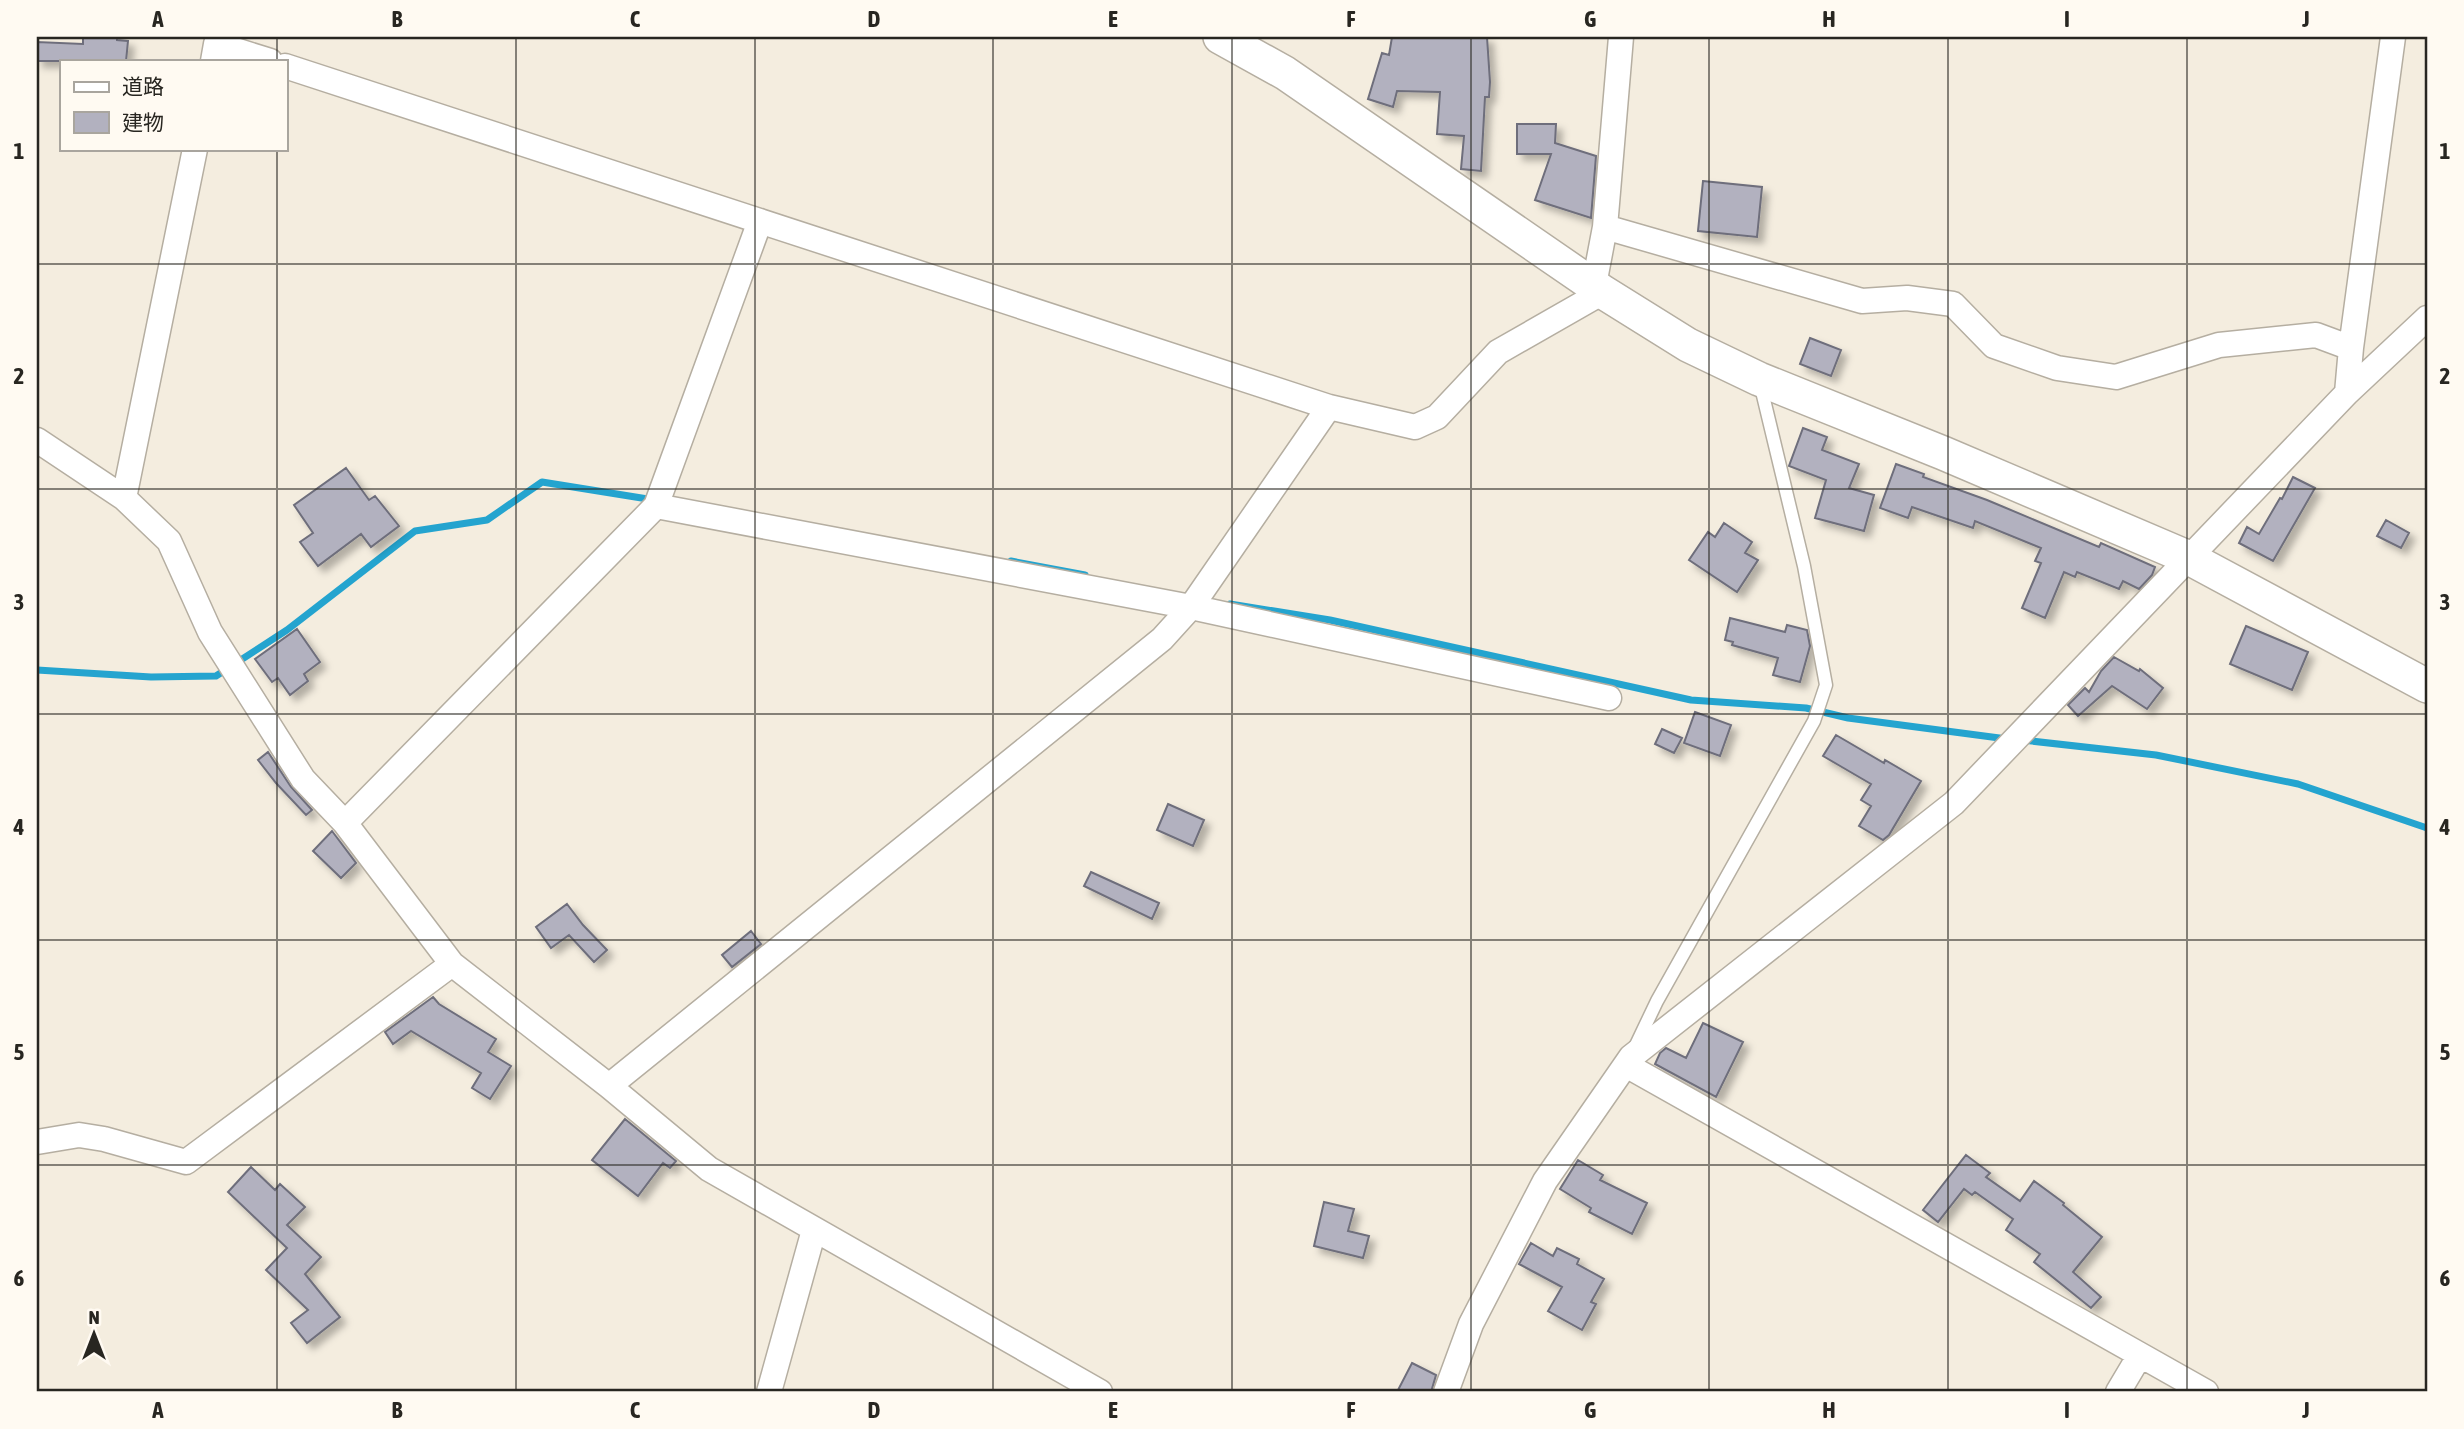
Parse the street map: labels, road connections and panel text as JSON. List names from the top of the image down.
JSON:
{
  "legend": ["道路", "建物"],
  "north": "top",
  "grid": {
    "columns": [
      "A",
      "B",
      "C",
      "D",
      "E",
      "F",
      "G",
      "H",
      "I",
      "J"
    ],
    "rows": [
      "1",
      "2",
      "3",
      "4",
      "5",
      "6"
    ]
  }
}
